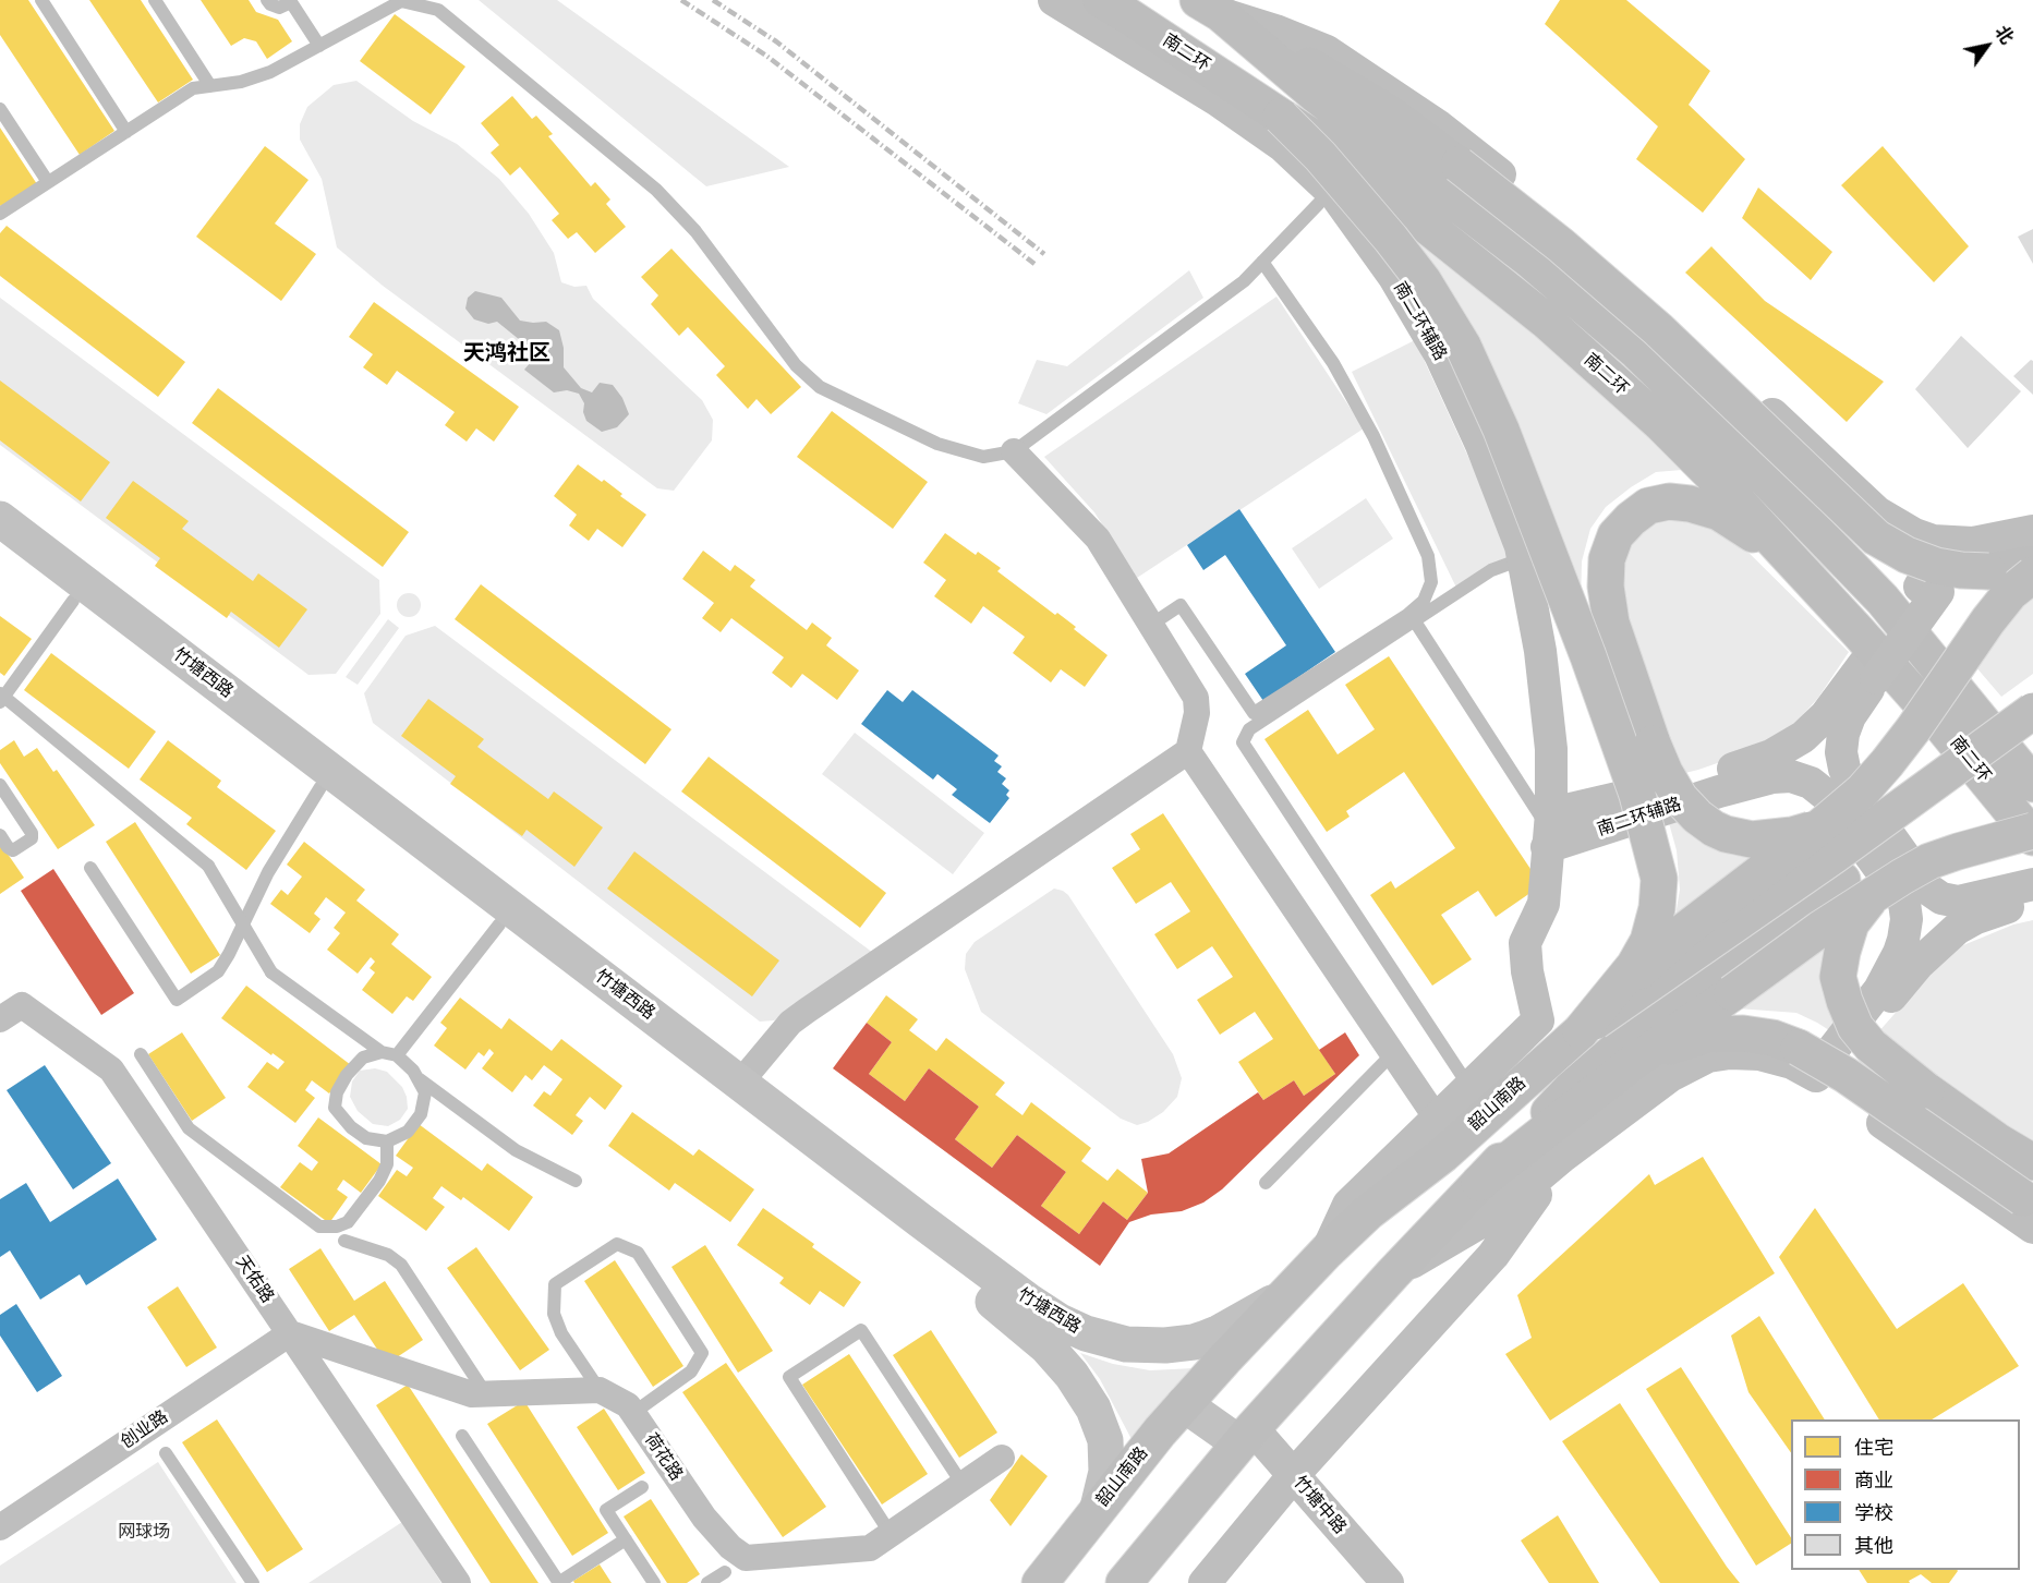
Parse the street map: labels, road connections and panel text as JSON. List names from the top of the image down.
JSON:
{
  "streets": {
    "main road": ["南二环", "竹塘西路", "韶山南路"],
    "street": [
      "南二环辅路",
      "天佑路",
      "创业路",
      "荷花路",
      "竹塘中路"
    ]
  },
  "crossings": [
    ["南二环", "南二环辅路"],
    ["竹塘西路", "韶山南路"],
    ["天佑路", "创业路"]
  ],
  "districts": ["天鸿社区"],
  "parks": ["网球场"],
  "legend": [
    "住宅",
    "商业",
    "学校",
    "其他"
  ],
  "north": "top right"
}
